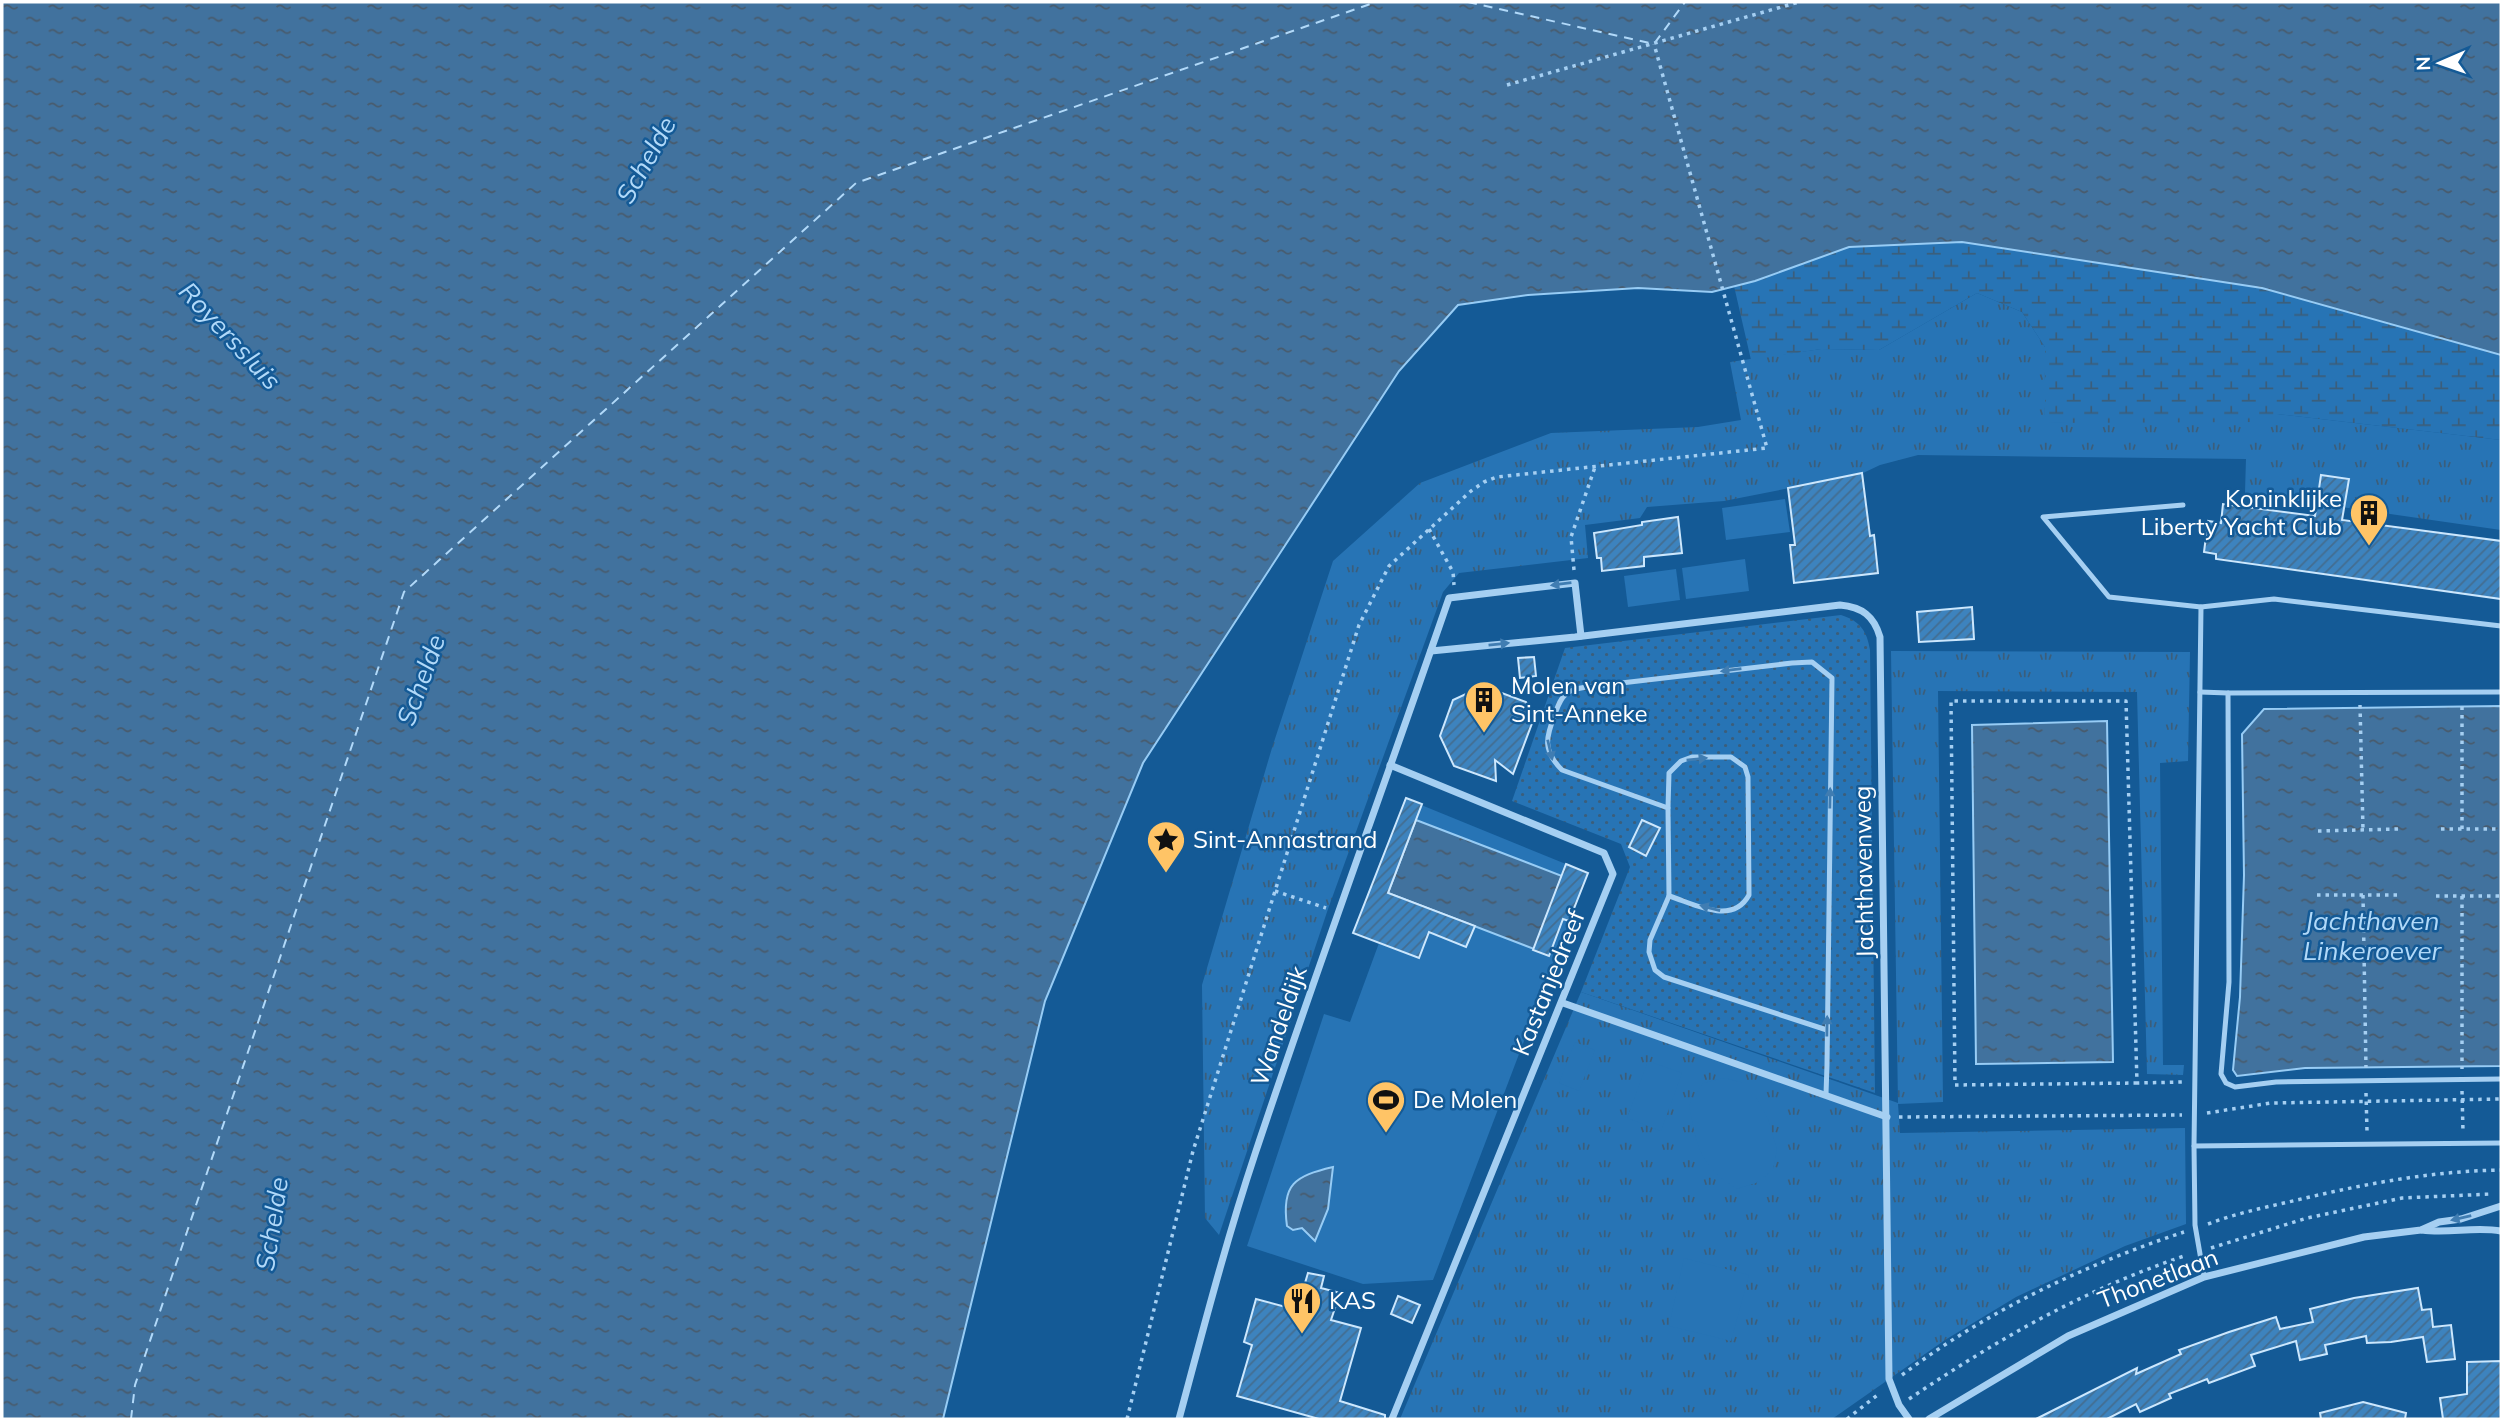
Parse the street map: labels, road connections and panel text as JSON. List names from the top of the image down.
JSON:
{
  "streets": {
    "street": [
      "Jachthavenweg",
      "Kastanjedreef",
      "Wandeldijk",
      "Thonetlaan"
    ]
  },
  "crossings": [
    ["Jachthavenweg", "Wandeldijk"],
    ["Kastanjedreef", "Wandeldijk"]
  ],
  "water": ["Schelde", "Royerssluis", "Jachthaven Linkeroever"],
  "places": {
    "building": ["Koninklijke Liberty Yacht Club", "Molen van Sint-Anneke"],
    "place": ["Sint-Annastrand"],
    "sports": ["De Molen"],
    "restaurant": ["KAS"]
  },
  "north": "left"
}
